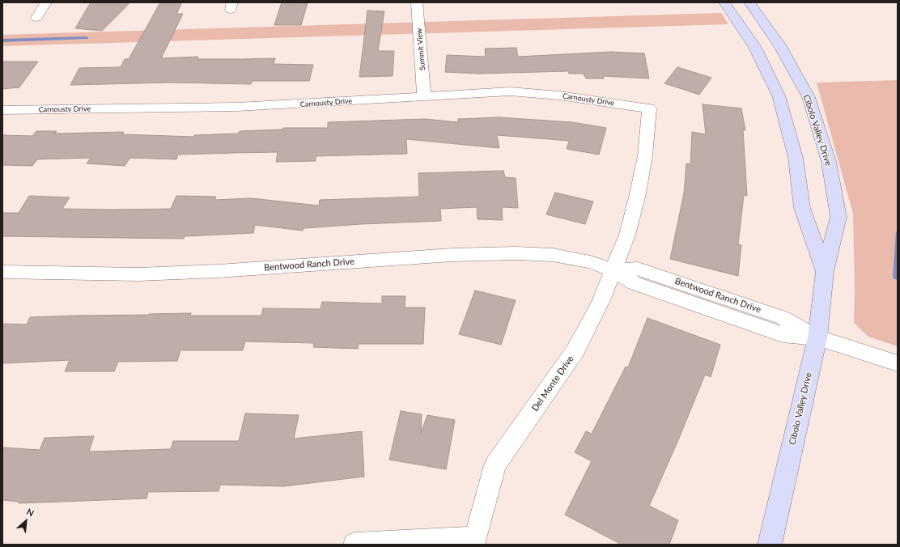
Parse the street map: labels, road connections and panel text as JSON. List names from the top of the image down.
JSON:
{
  "streets": {
    "main road": ["Cibolo Valley Drive"],
    "street": [
      "Summit View",
      "Carnousty Drive",
      "Bentwood Ranch Drive",
      "Del Monte Drive"
    ]
  },
  "crossings": [
    ["Summit View", "Carnousty Drive"],
    ["Carnousty Drive", "Del Monte Drive"],
    ["Cibolo Valley Drive", "Bentwood Ranch Drive"],
    ["Bentwood Ranch Drive", "Del Monte Drive"]
  ],
  "north": "top right"
}
